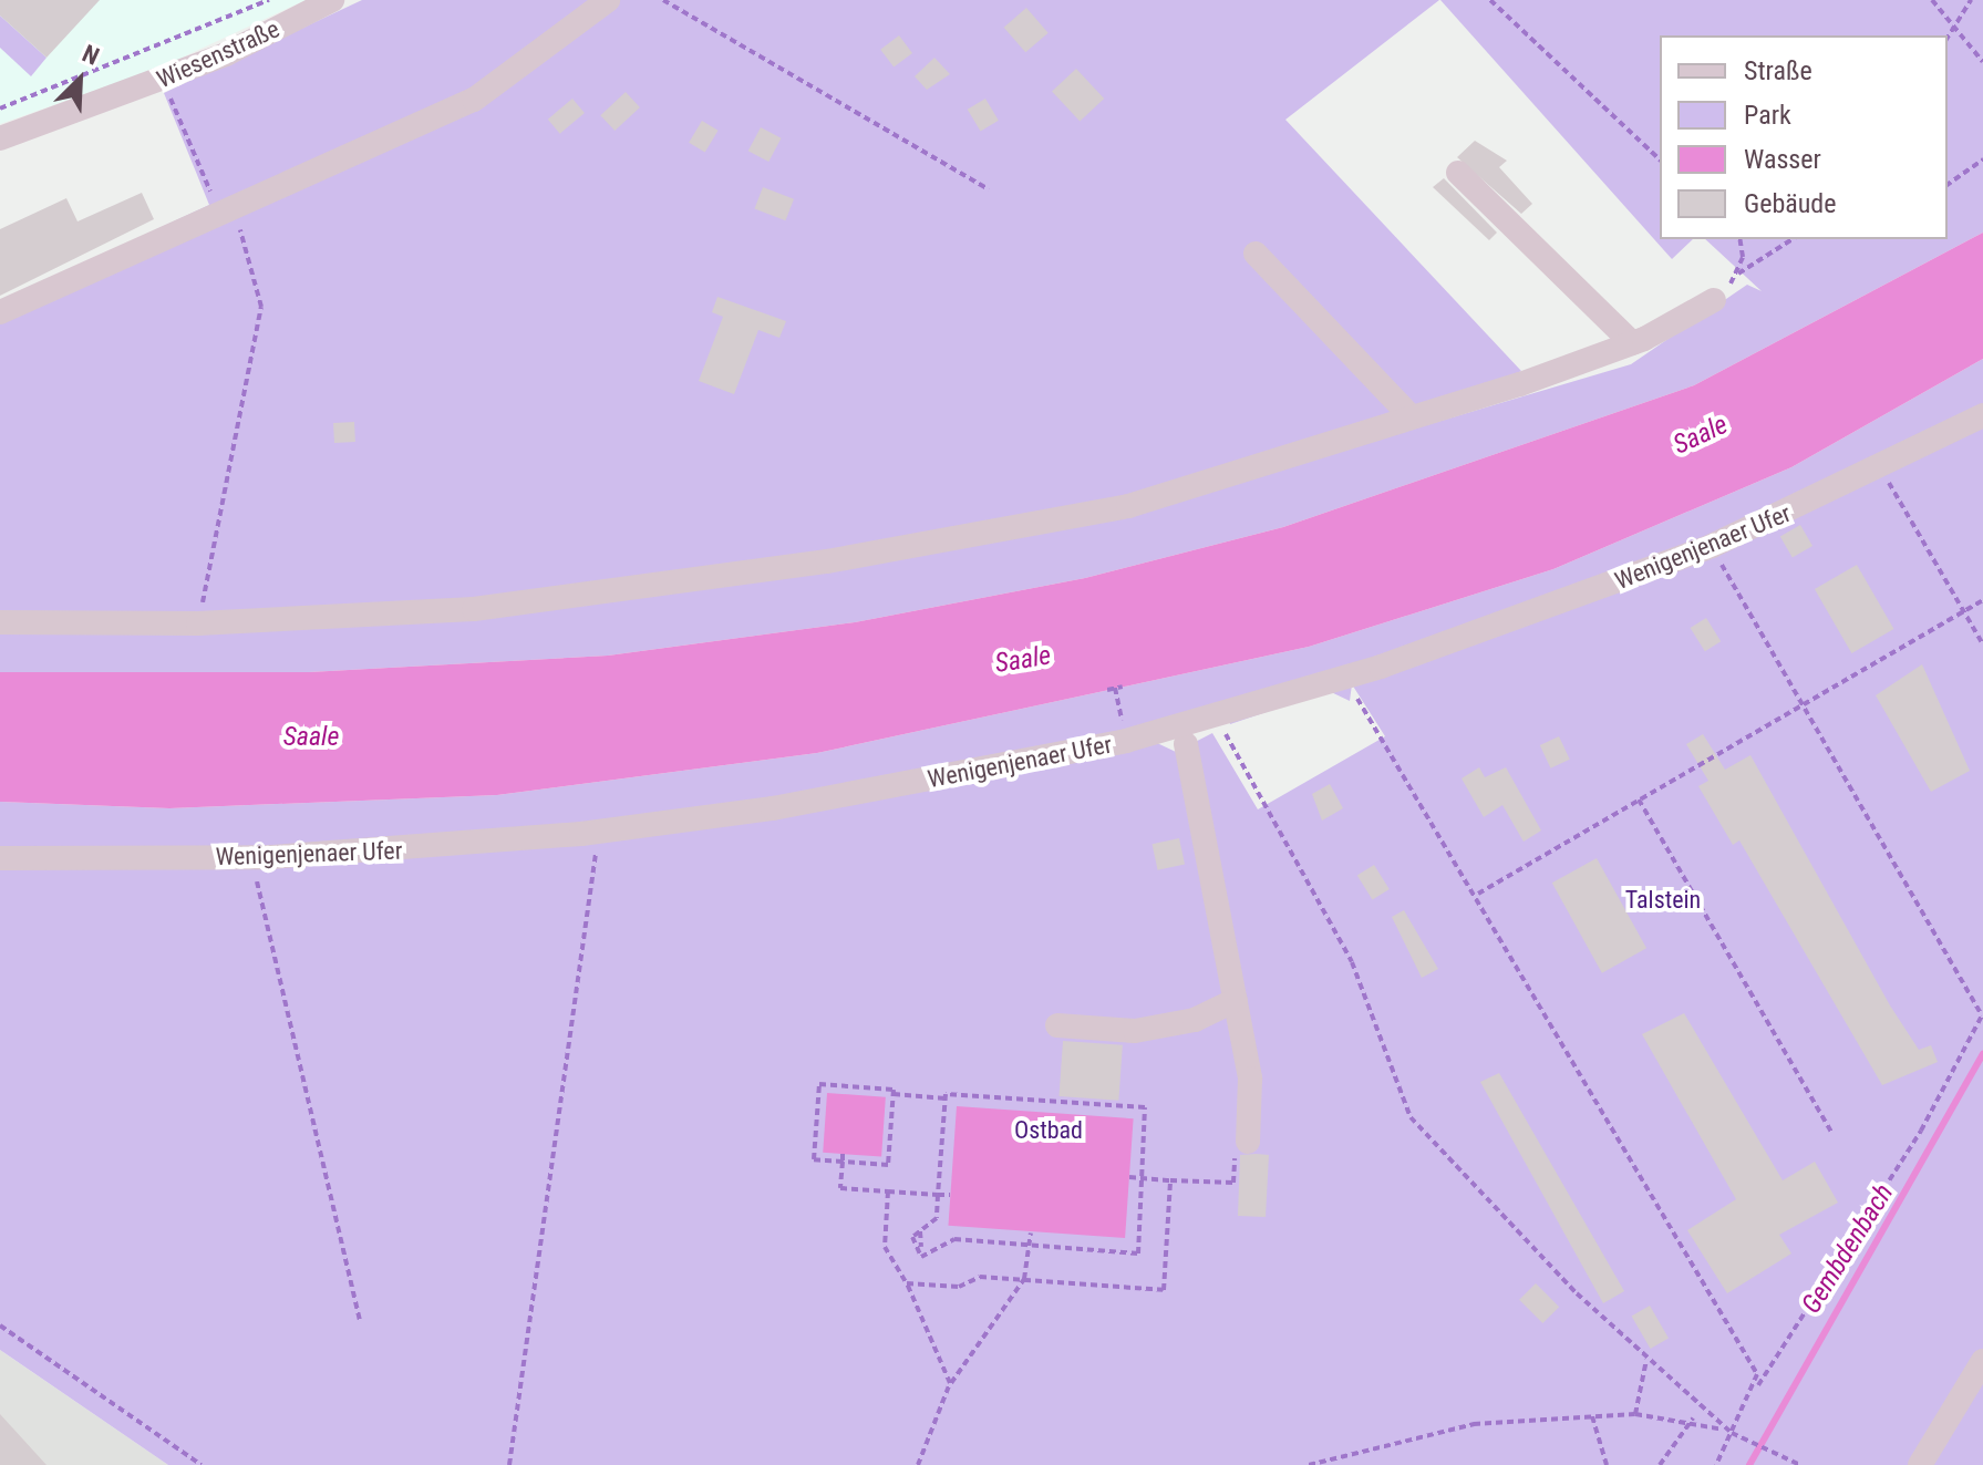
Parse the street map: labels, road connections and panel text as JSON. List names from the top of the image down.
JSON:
{
  "streets": {
    "street": ["Wiesenstraße", "Wenigenjenaer Ufer"]
  },
  "water": ["Saale", "Gembdenbach"],
  "parks": ["Talstein", "Ostbad"],
  "legend": [
    "Straße",
    "Park",
    "Wasser",
    "Gebäude"
  ],
  "north": "top right"
}
